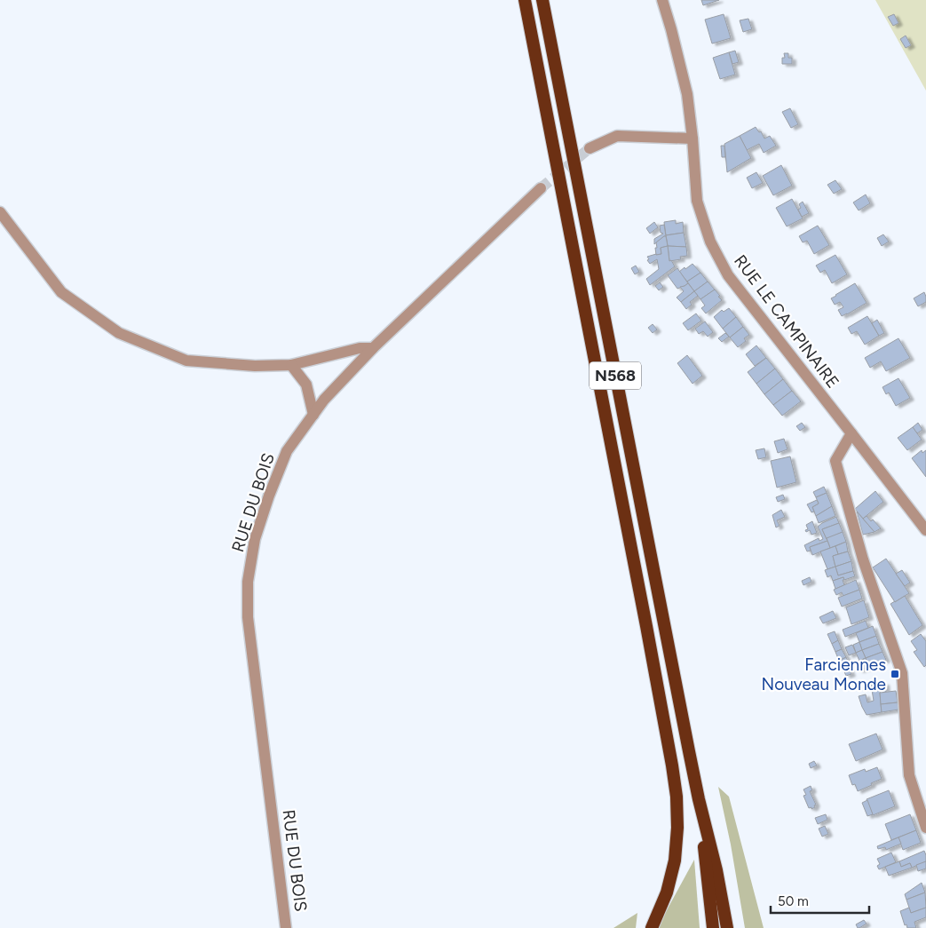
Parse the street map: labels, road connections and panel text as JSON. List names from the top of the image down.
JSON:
{
  "streets": {
    "highway": ["N568"],
    "street": ["RUE LE CAMPINAIRE", "RUE DU BOIS"]
  },
  "places": {
    "transit": ["Farciennes Nouveau Monde"]
  },
  "scale_bar": "50 m"
}
